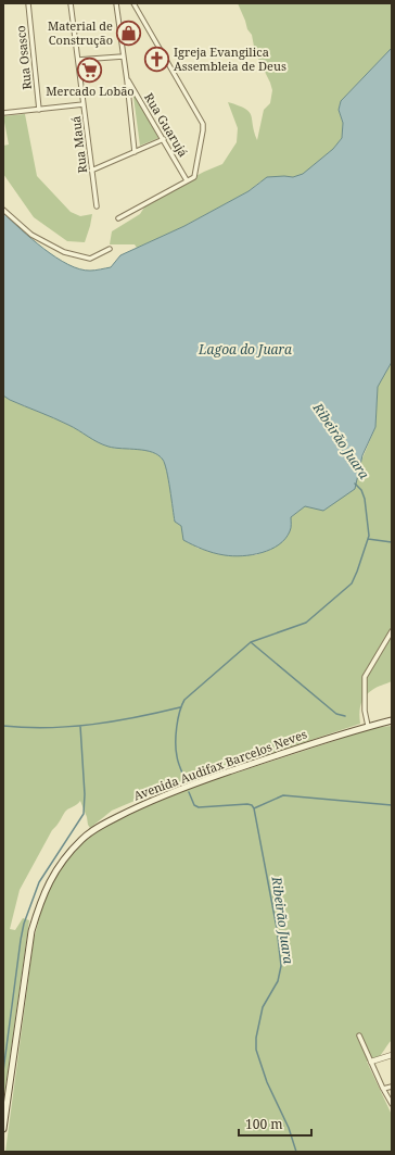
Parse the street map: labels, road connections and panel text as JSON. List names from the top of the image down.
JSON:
{
  "streets": {
    "main road": ["Avenida Audifax Barcelos Neves"],
    "street": ["Rua Osasco", "Rua Guarujá", "Rua Mauá"]
  },
  "water": ["Lagoa do Juara", "Ribeirão Juara"],
  "places": {
    "shop": ["Material de Construção"],
    "church": ["Igreja Evangilica Assembleia de Deus"],
    "supermarket": ["Mercado Lobão"]
  },
  "scale_bar": "100 m"
}
